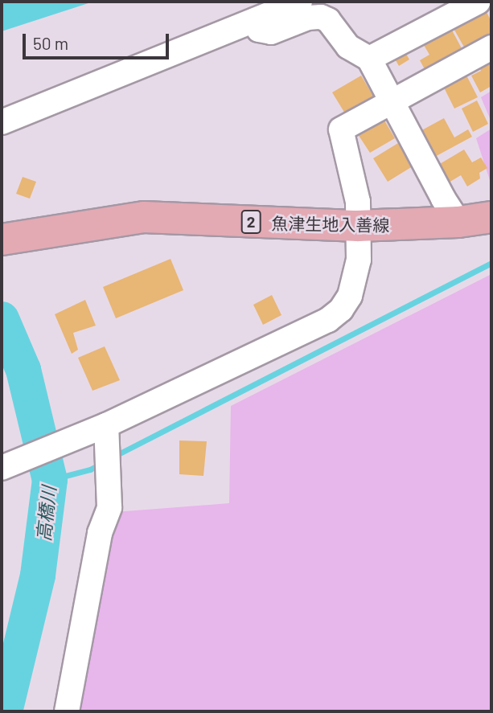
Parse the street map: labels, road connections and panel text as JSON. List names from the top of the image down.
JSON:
{
  "streets": {
    "main road": ["2", "魚津生地入善線"]
  },
  "water": ["高橋川"],
  "scale_bar": "50 m"
}
